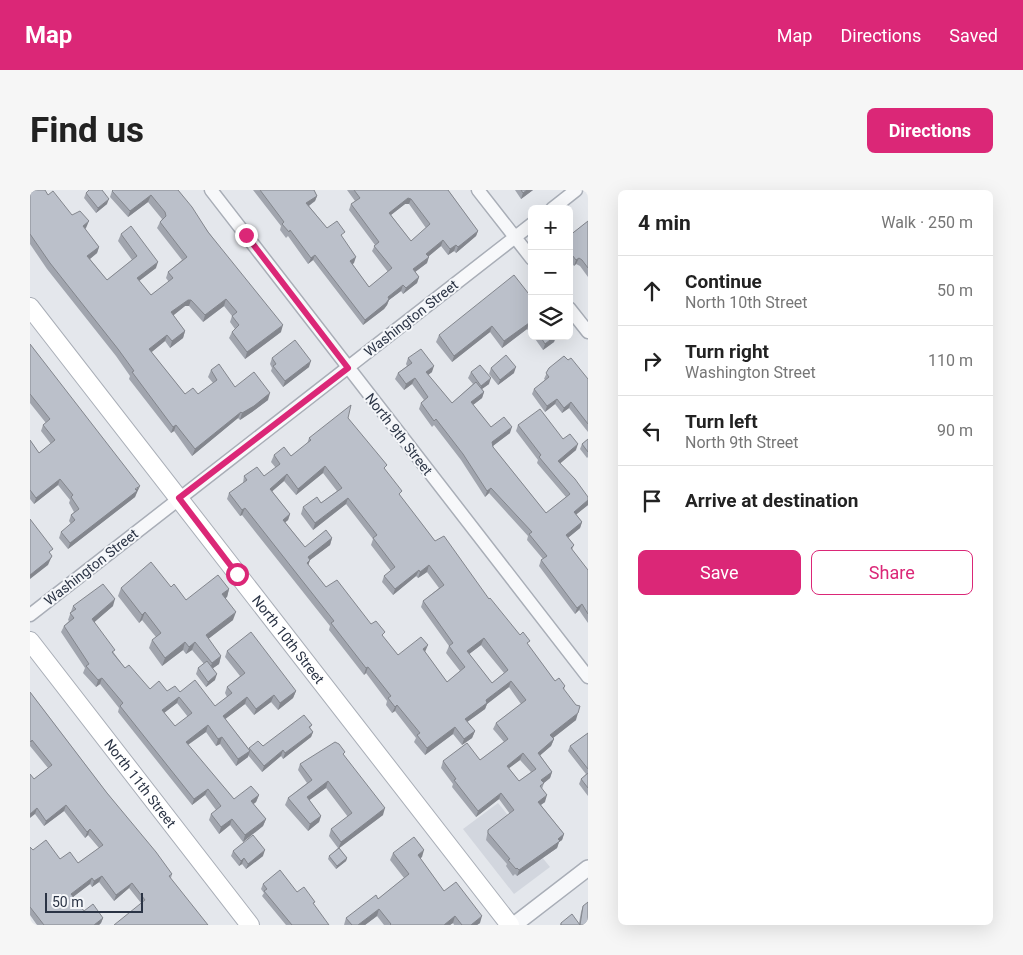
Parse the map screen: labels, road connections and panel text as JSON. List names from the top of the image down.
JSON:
{
  "streets": {
    "main road": ["North 10th Street", "North 11th Street"],
    "street": ["Washington Street", "North 9th Street"]
  },
  "crossings": [
    ["Washington Street", "North 9th Street"],
    ["Washington Street", "North 10th Street"]
  ],
  "scale_bar": "50 m",
  "page": {
    "header": "Map",
    "nav": ["Map", "Directions", "Saved"],
    "buttons": [
      "Directions",
      ["Save", "Share"]
    ],
    "title": "Find us",
    "heading": ["4 min", "Walk · 250 m"],
    "map_buttons": ["+", "−"],
    "list": [
      ["Continue", "North 10th Street", "50 m"],
      ["Turn right", "Washington Street", "110 m"],
      ["Turn left", "North 9th Street", "90 m"],
      "Arrive at destination"
    ],
    "scale": "50 m"
  }
}
